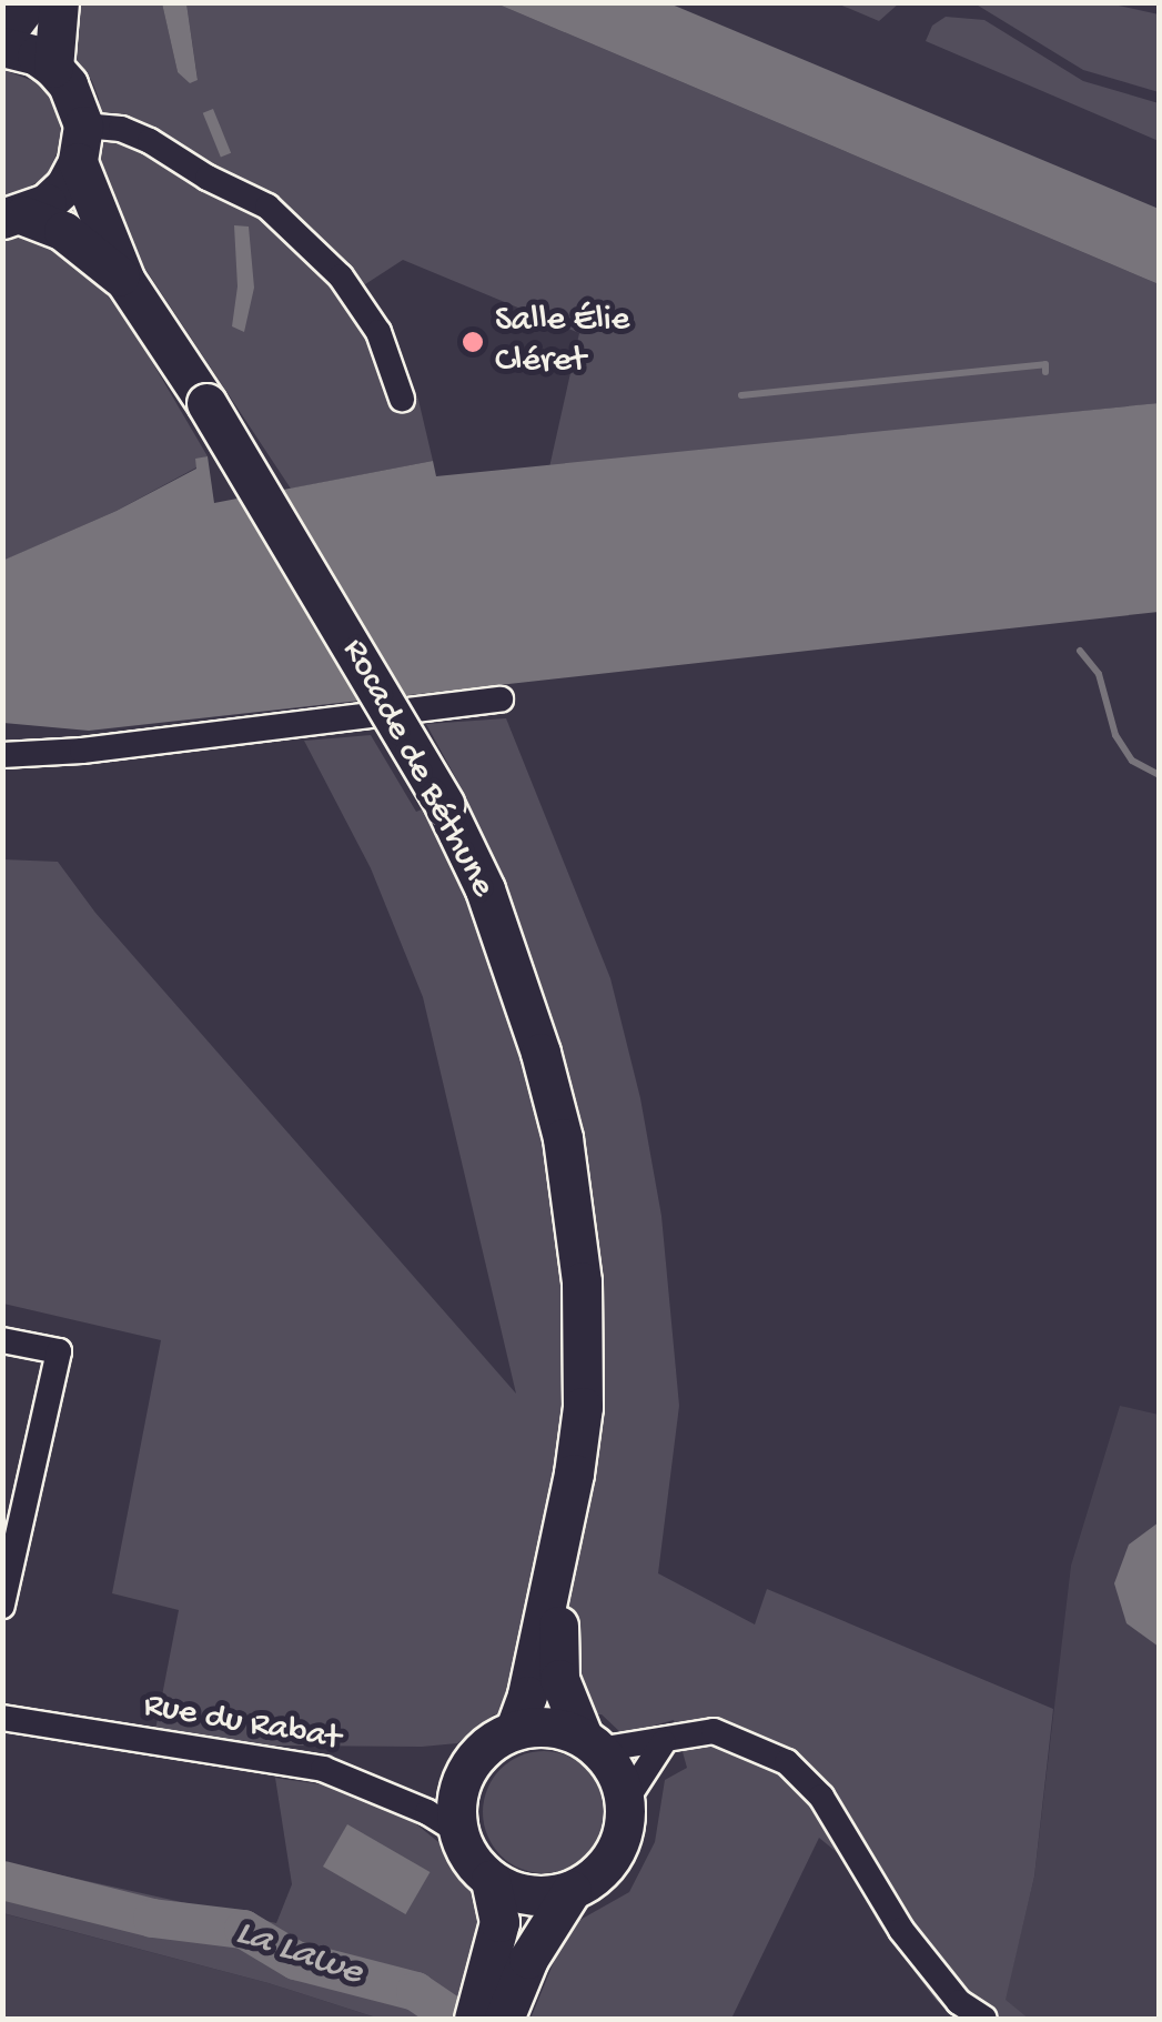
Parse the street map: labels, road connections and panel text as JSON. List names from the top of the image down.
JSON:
{
  "streets": {
    "main road": ["Rocade de Béthune"],
    "street": ["Rue du Rabat"]
  },
  "crossings": [
    ["Rocade de Béthune", "Rue du Rabat"]
  ],
  "water": ["La Lawe"],
  "places": ["Salle Élie Cléret"]
}
